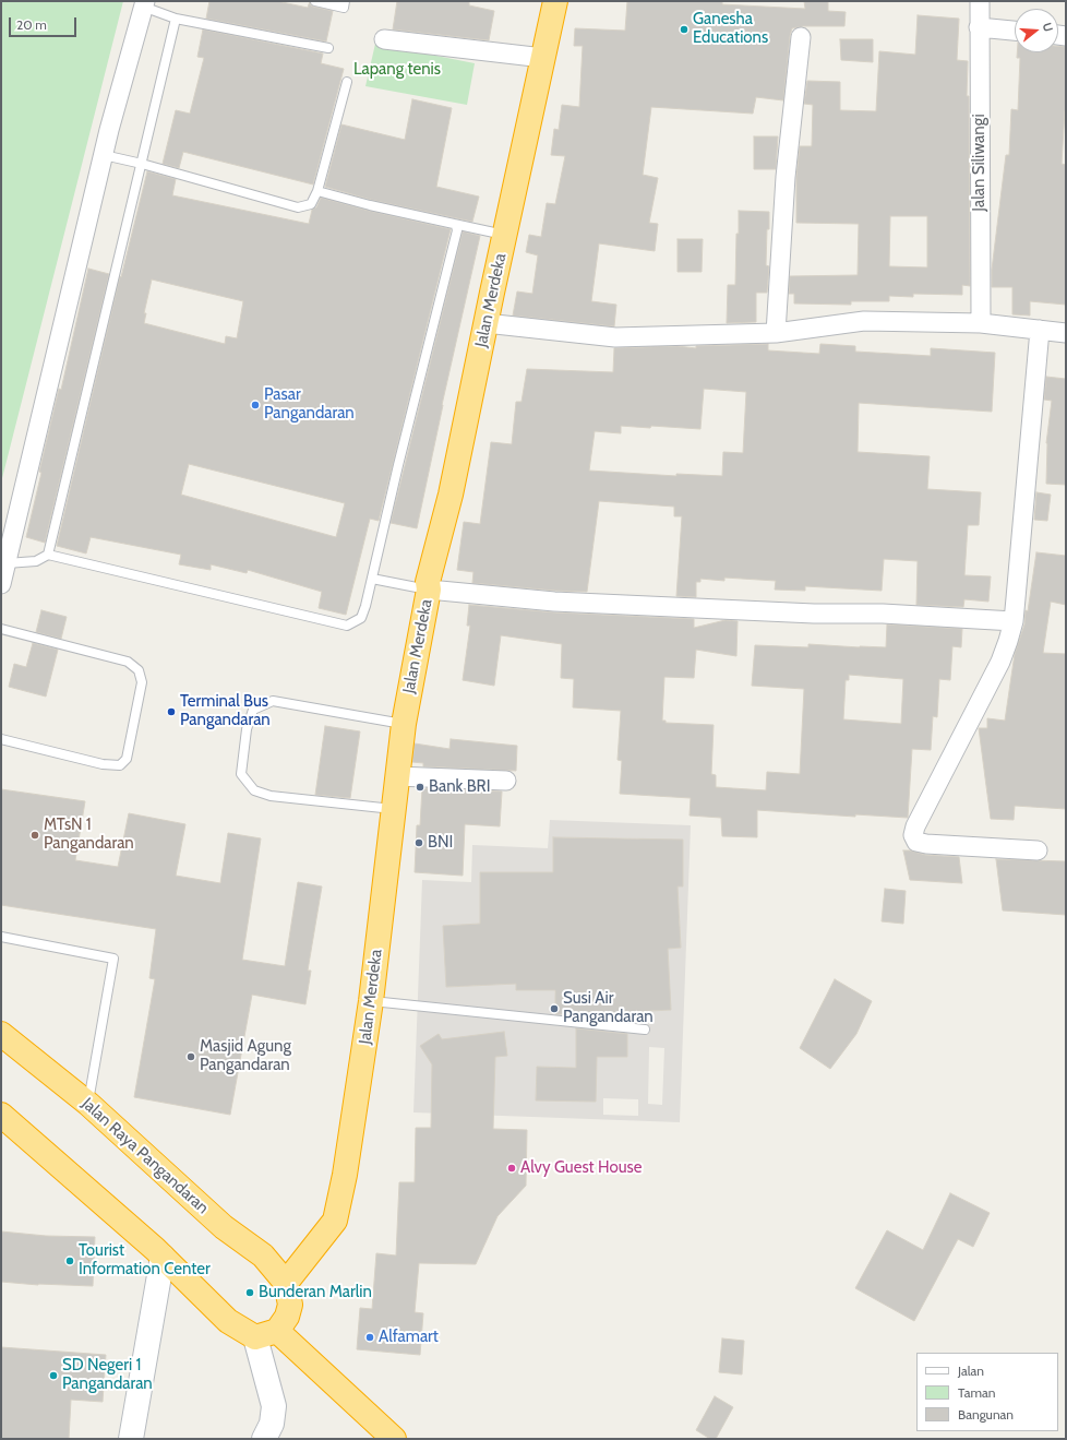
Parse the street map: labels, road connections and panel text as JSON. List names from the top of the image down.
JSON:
{
  "streets": {
    "highway": ["Jalan Merdeka", "Jalan Raya Pangandaran"],
    "street": ["Jalan Siliwangi"]
  },
  "crossings": [
    ["Jalan Merdeka", "Jalan Raya Pangandaran"]
  ],
  "parks": ["Lapang tenis"],
  "places": [
    "Ganesha Educations",
    "Pasar Pangandaran",
    "Terminal Bus Pangandaran",
    "Bank BRI",
    "MTsN 1 Pangandaran",
    "BNI",
    "Susi Air Pangandaran",
    "Masjid Agung Pangandaran",
    "Alvy Guest House",
    "Tourist Information Center",
    "Bunderan Marlin",
    "Alfamart",
    "SD Negeri 1 Pangandaran"
  ],
  "legend": ["Jalan", "Taman", "Bangunan"],
  "scale_bar": "20 m",
  "north": "right"
}
